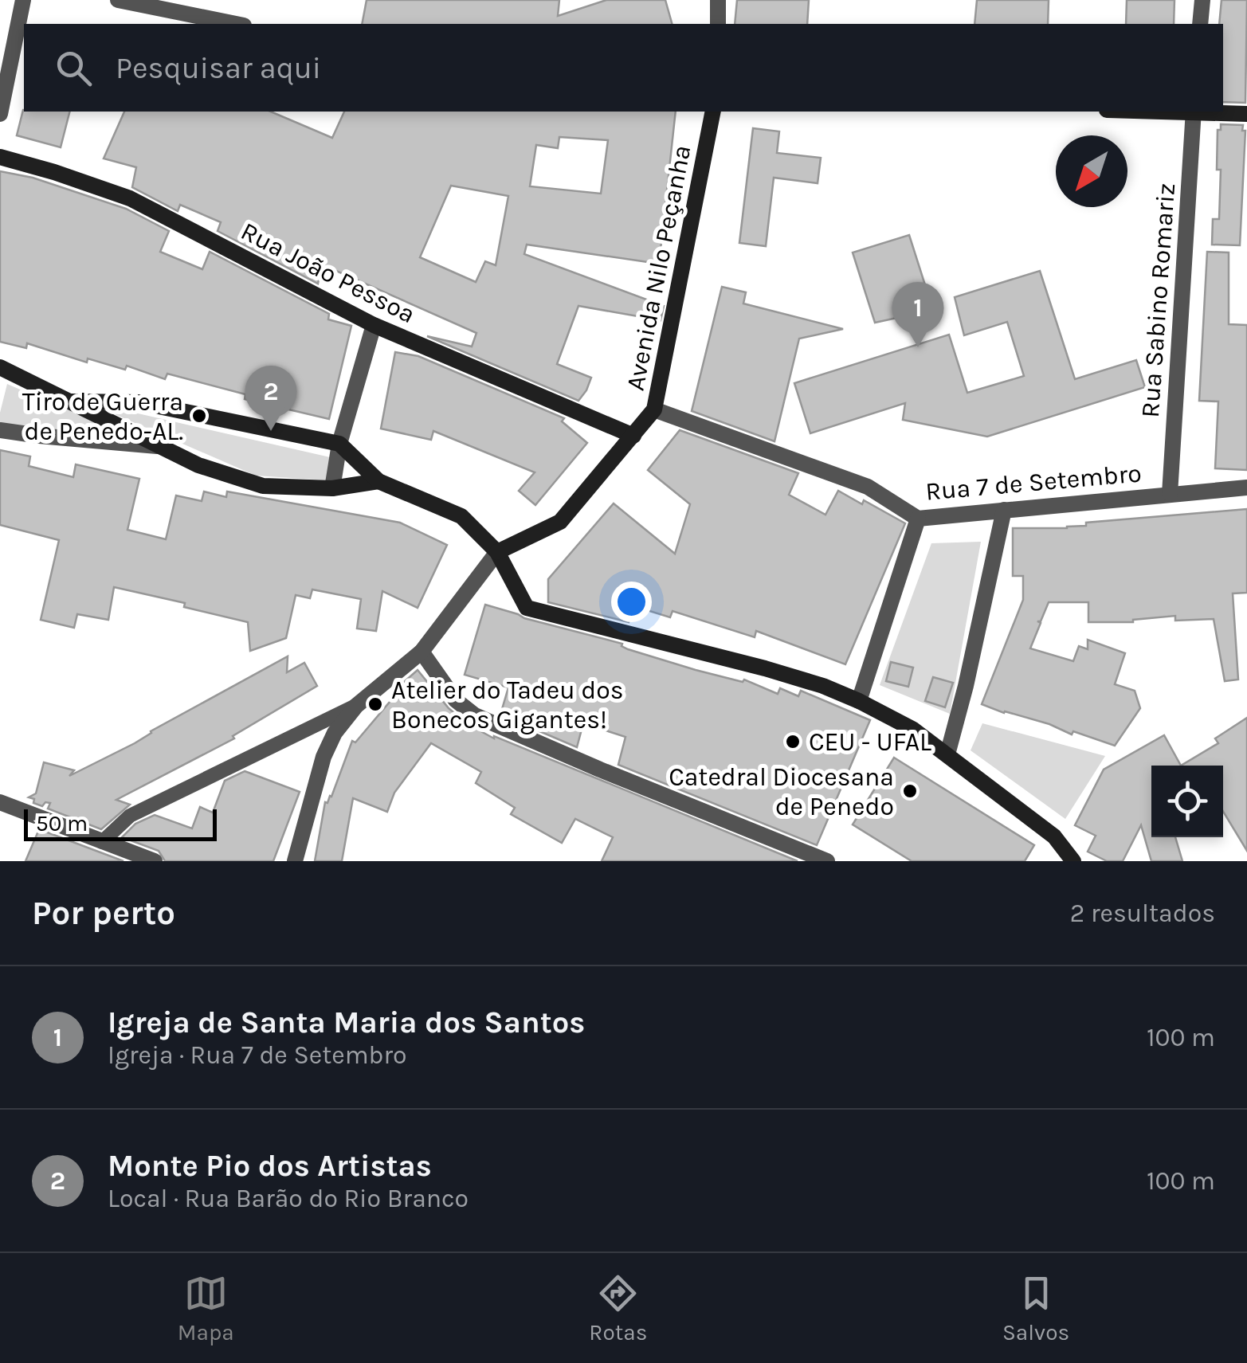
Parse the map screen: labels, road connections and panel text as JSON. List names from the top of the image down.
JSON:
{
  "streets": {
    "main road": ["Avenida Nilo Peçanha", "Rua João Pessoa"],
    "street": ["Rua Sabino Romariz", "Rua 7 de Setembro"]
  },
  "crossings": [
    ["Avenida Nilo Peçanha", "Rua João Pessoa"],
    ["Avenida Nilo Peçanha", "Rua 7 de Setembro"],
    ["Rua Sabino Romariz", "Rua 7 de Setembro"]
  ],
  "places": [
    "Tiro de Guerra de Penedo-AL.",
    "Atelier do Tadeu dos Bonecos Gigantes!",
    "CEU - UFAL",
    "Catedral Diocesana de Penedo"
  ],
  "scale_bar": "50 m",
  "north": "bottom left",
  "page": {
    "search": "Pesquisar aqui",
    "pins": ["1", "2"],
    "scale": "50 m",
    "heading": ["Por perto", "2 resultados"],
    "list": [
      {
        "mark": "1",
        "name": "Igreja de Santa Maria dos Santos",
        "note": "Igreja · Rua 7 de Setembro",
        "value": "100 m"
      },
      {
        "mark": "2",
        "name": "Monte Pio dos Artistas",
        "note": "Local · Rua Barão do Rio Branco",
        "value": "100 m"
      }
    ],
    "nav": ["Mapa", "Rotas", "Salvos"]
  }
}
